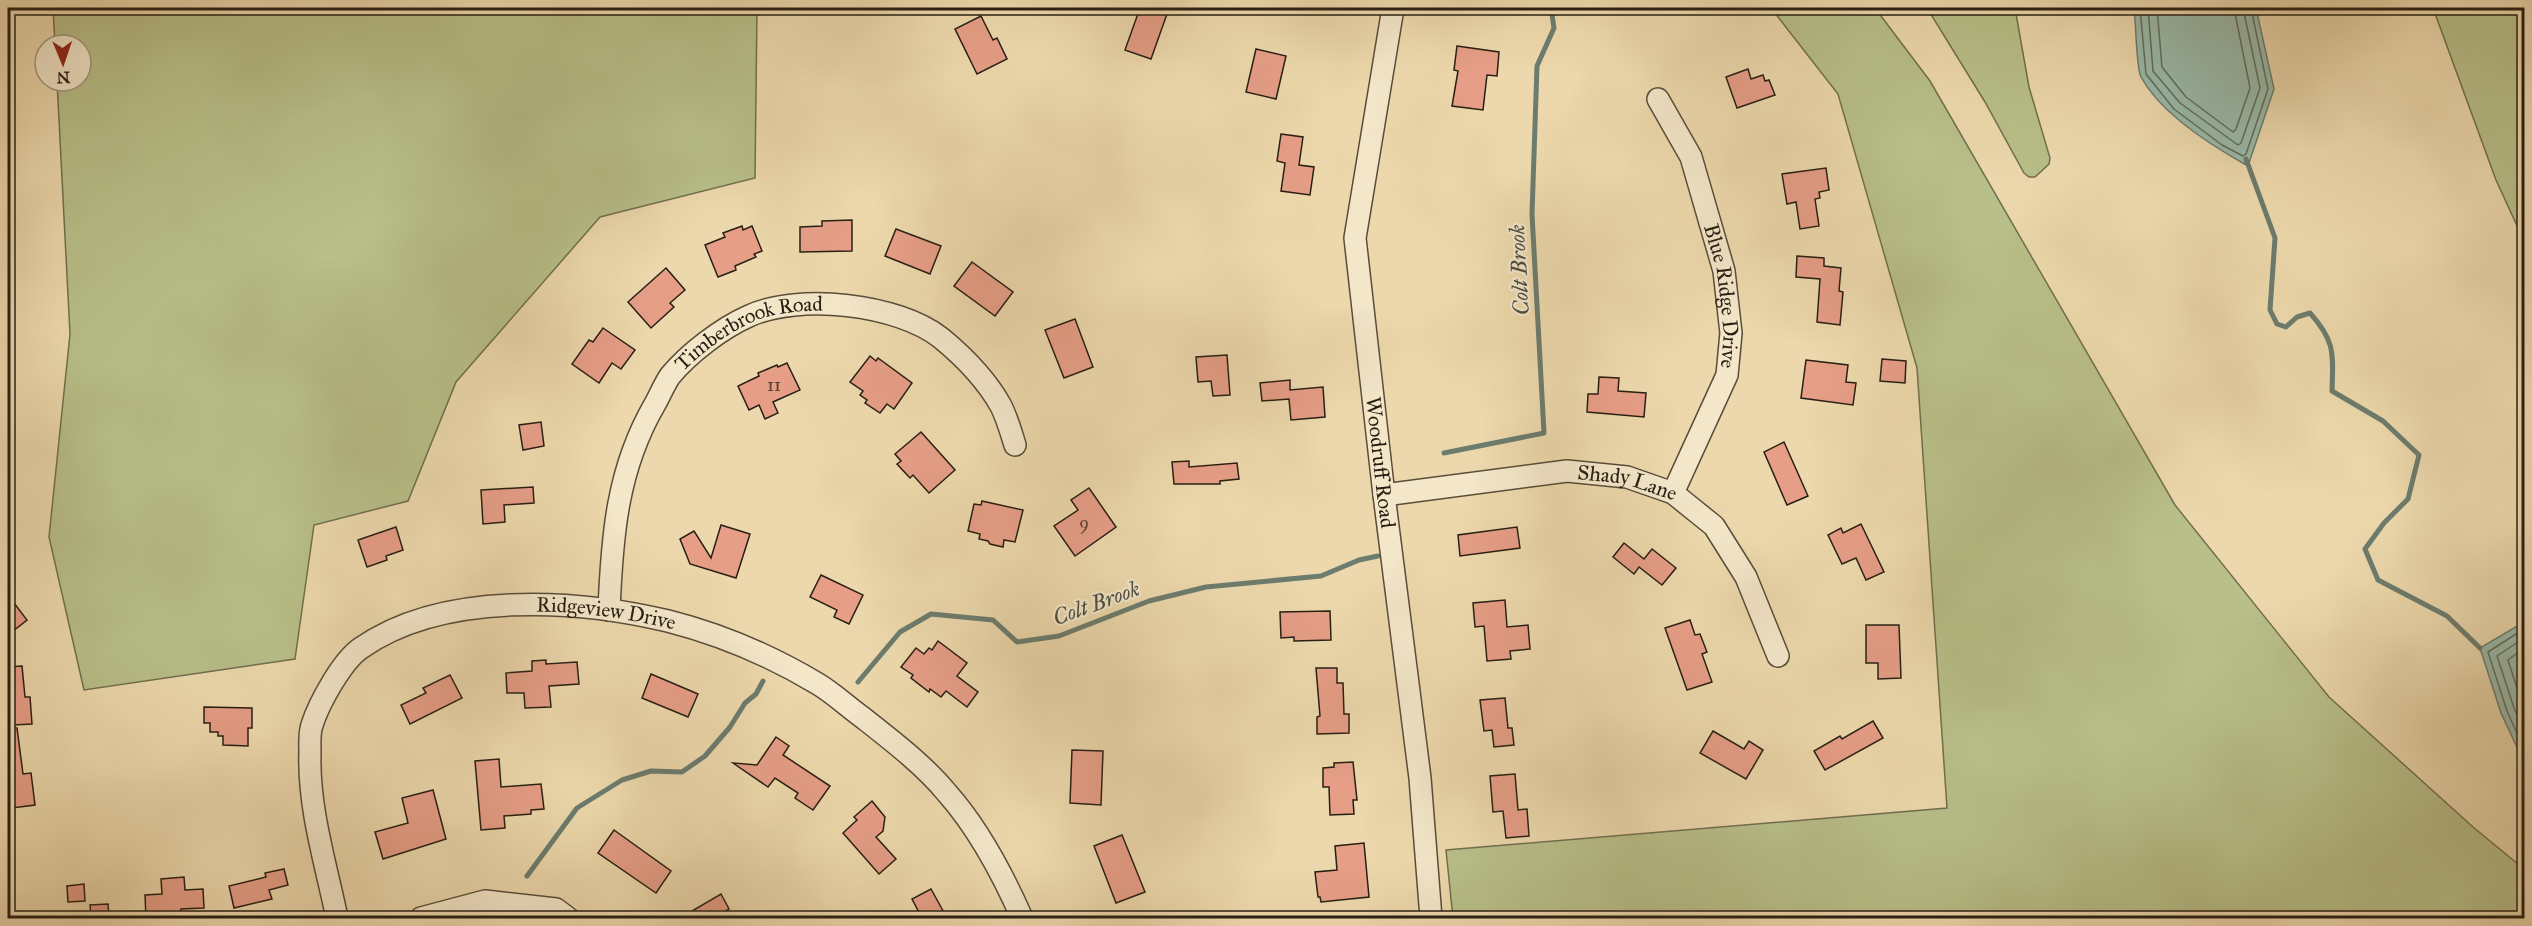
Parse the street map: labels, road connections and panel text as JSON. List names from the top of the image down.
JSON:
{
  "streets": {
    "street": [
      "Blue Ridge Drive",
      "Timberbrook Road",
      "Woodruff Road",
      "Shady Lane",
      "Ridgeview Drive"
    ]
  },
  "crossings": [
    ["Blue Ridge Drive", "Shady Lane"],
    ["Timberbrook Road", "Ridgeview Drive"],
    ["Woodruff Road", "Shady Lane"]
  ],
  "water": ["Colt Brook"],
  "house_numbers": ["11", "9"],
  "north": "bottom"
}
